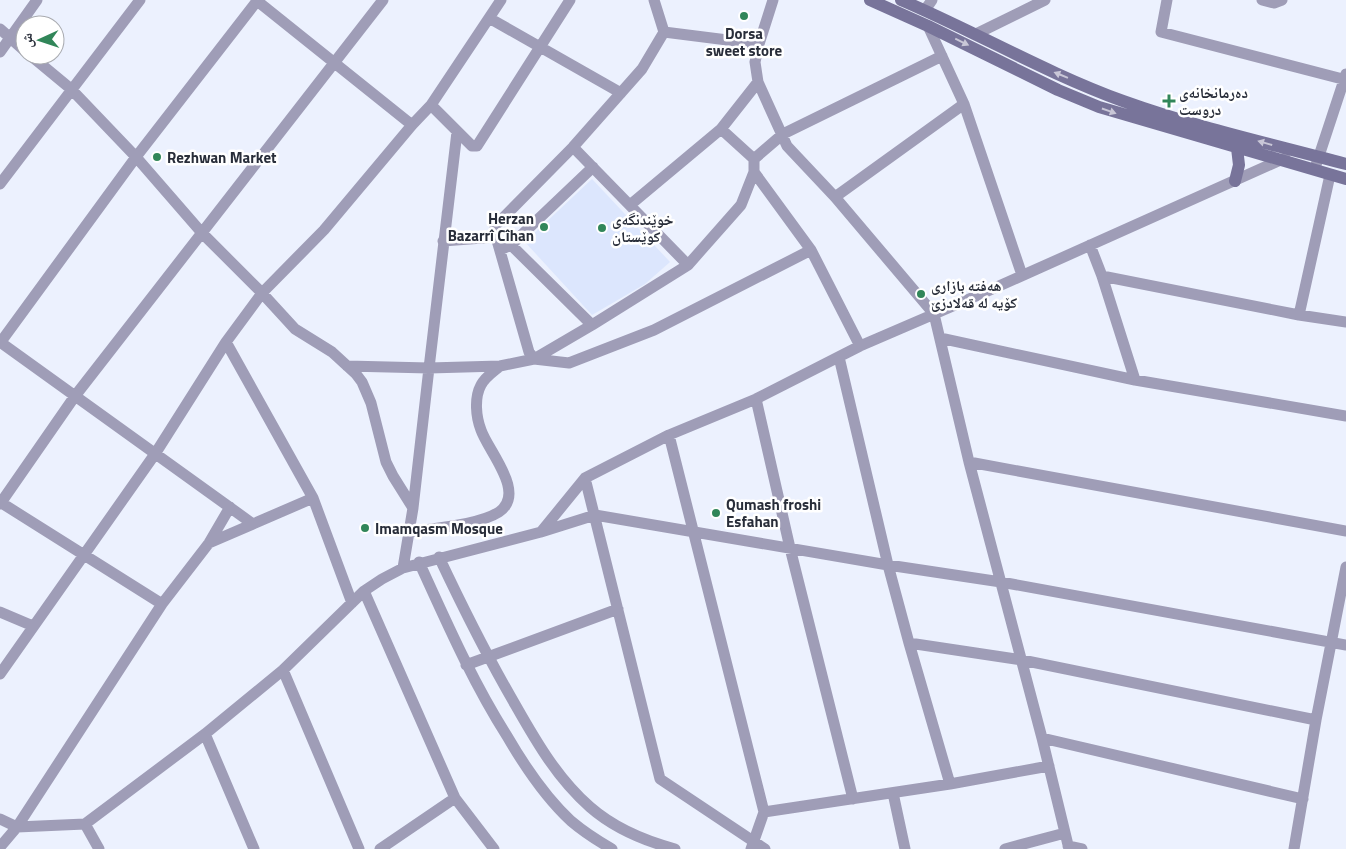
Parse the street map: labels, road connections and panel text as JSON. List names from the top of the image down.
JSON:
{
  "places": {
    "other": [
      "Dorsa sweet store",
      "Rezhwan Market",
      "Herzan Bazarrî Cîhan",
      "خوێندنگەی کوێستان",
      "هەفتە بازاری کۆیە لە قەلادزێ",
      "Qumash froshi Esfahan",
      "Imamqasm Mosque"
    ],
    "health": ["دەرمانخانەی دروست"]
  },
  "north": "left"
}
